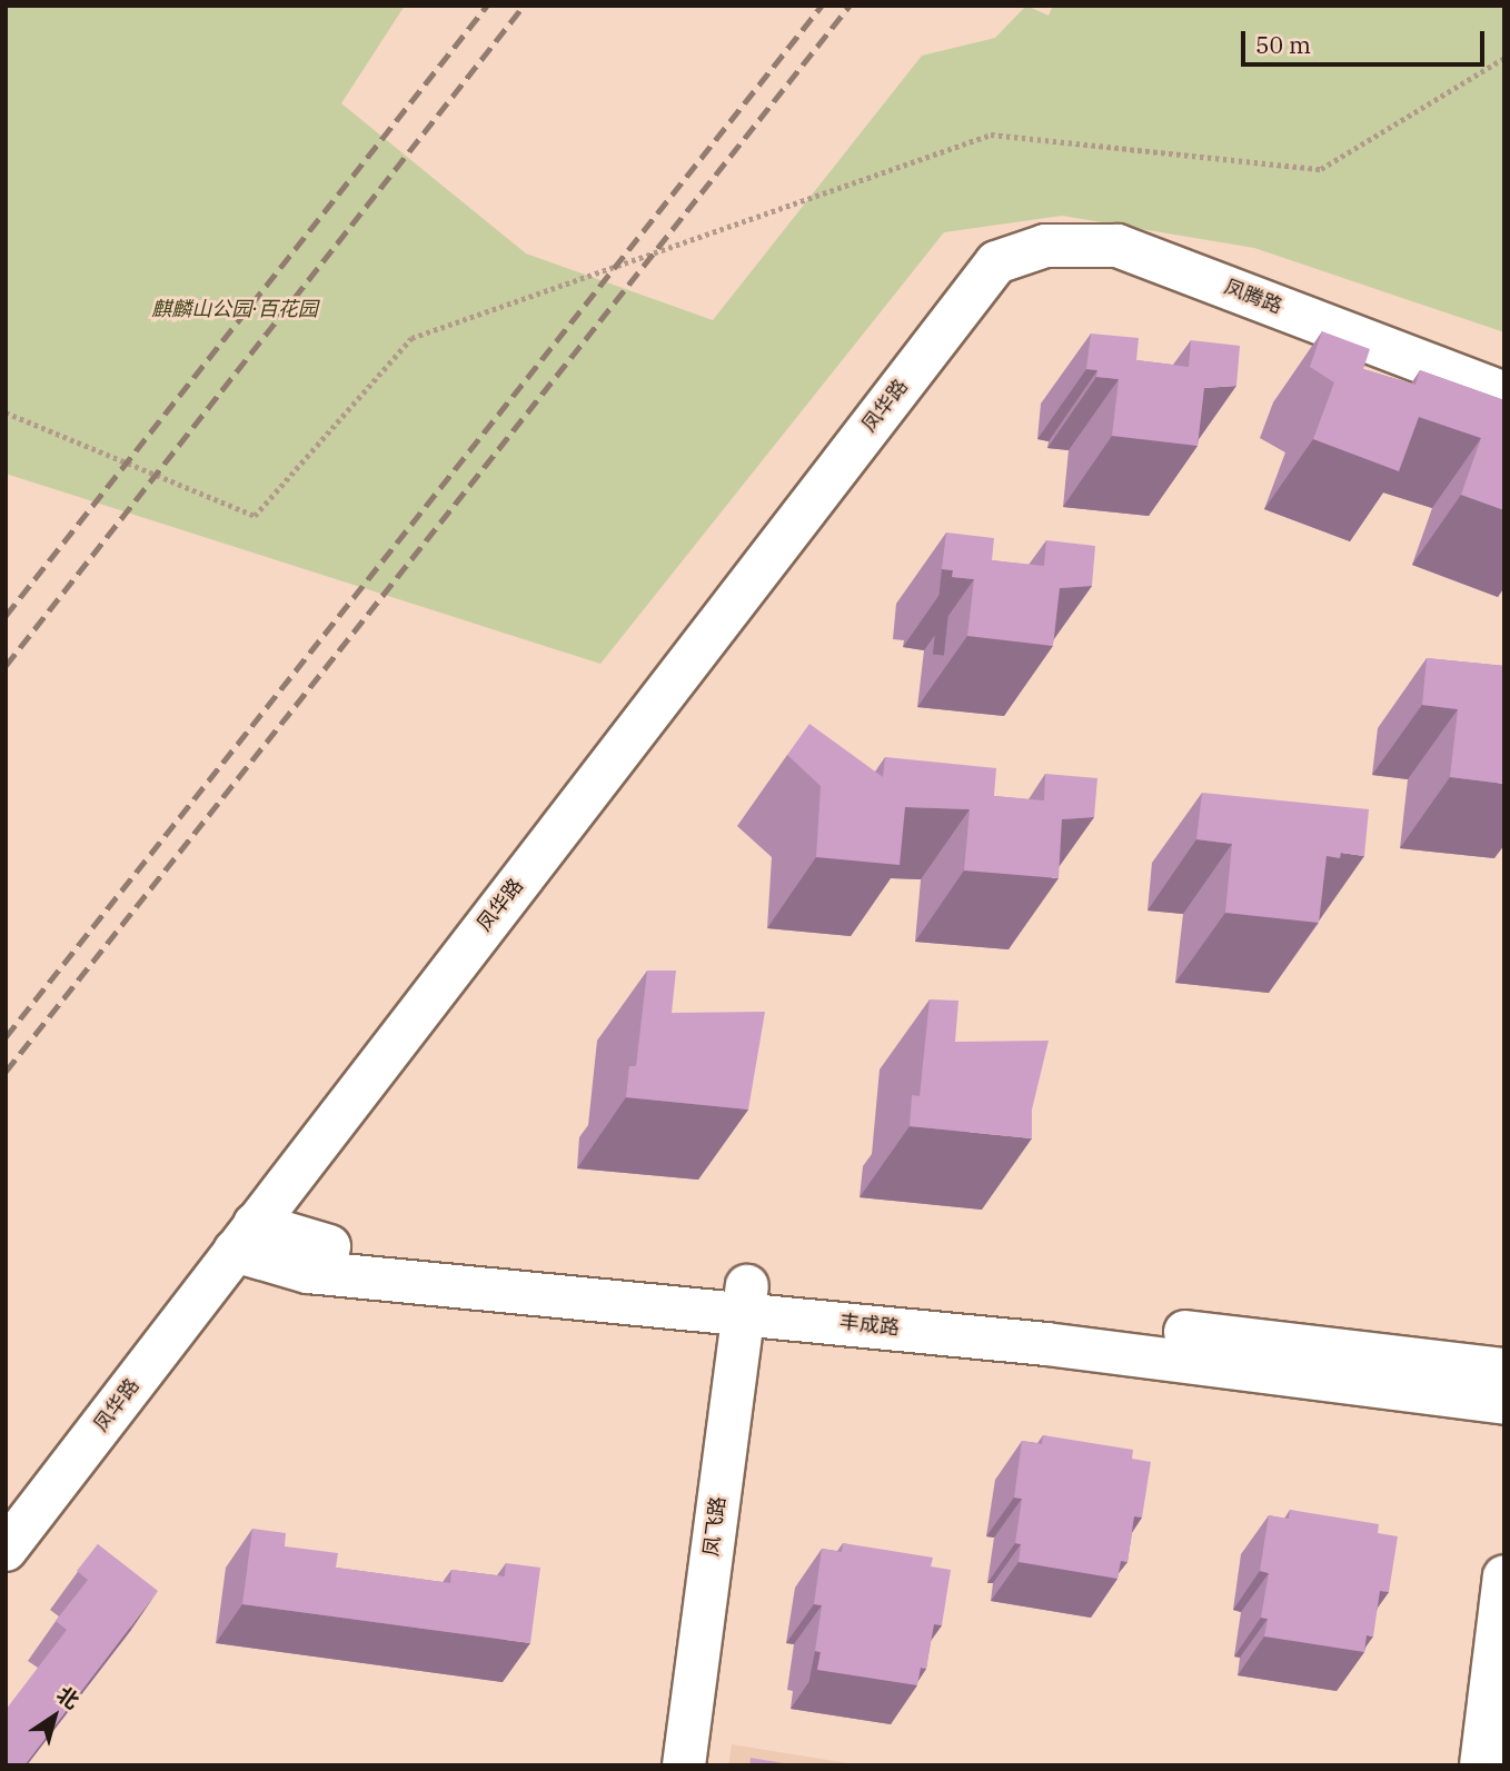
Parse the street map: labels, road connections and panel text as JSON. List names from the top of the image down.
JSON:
{
  "streets": {
    "street": [
      "凤腾路",
      "凤华路",
      "丰成路",
      "凤飞路"
    ]
  },
  "crossings": [
    ["凤腾路", "凤华路"],
    ["凤华路", "丰成路"],
    ["丰成路", "凤飞路"]
  ],
  "parks": ["麒麟山公园·百花园"],
  "scale_bar": "50 m",
  "north": "top right"
}
